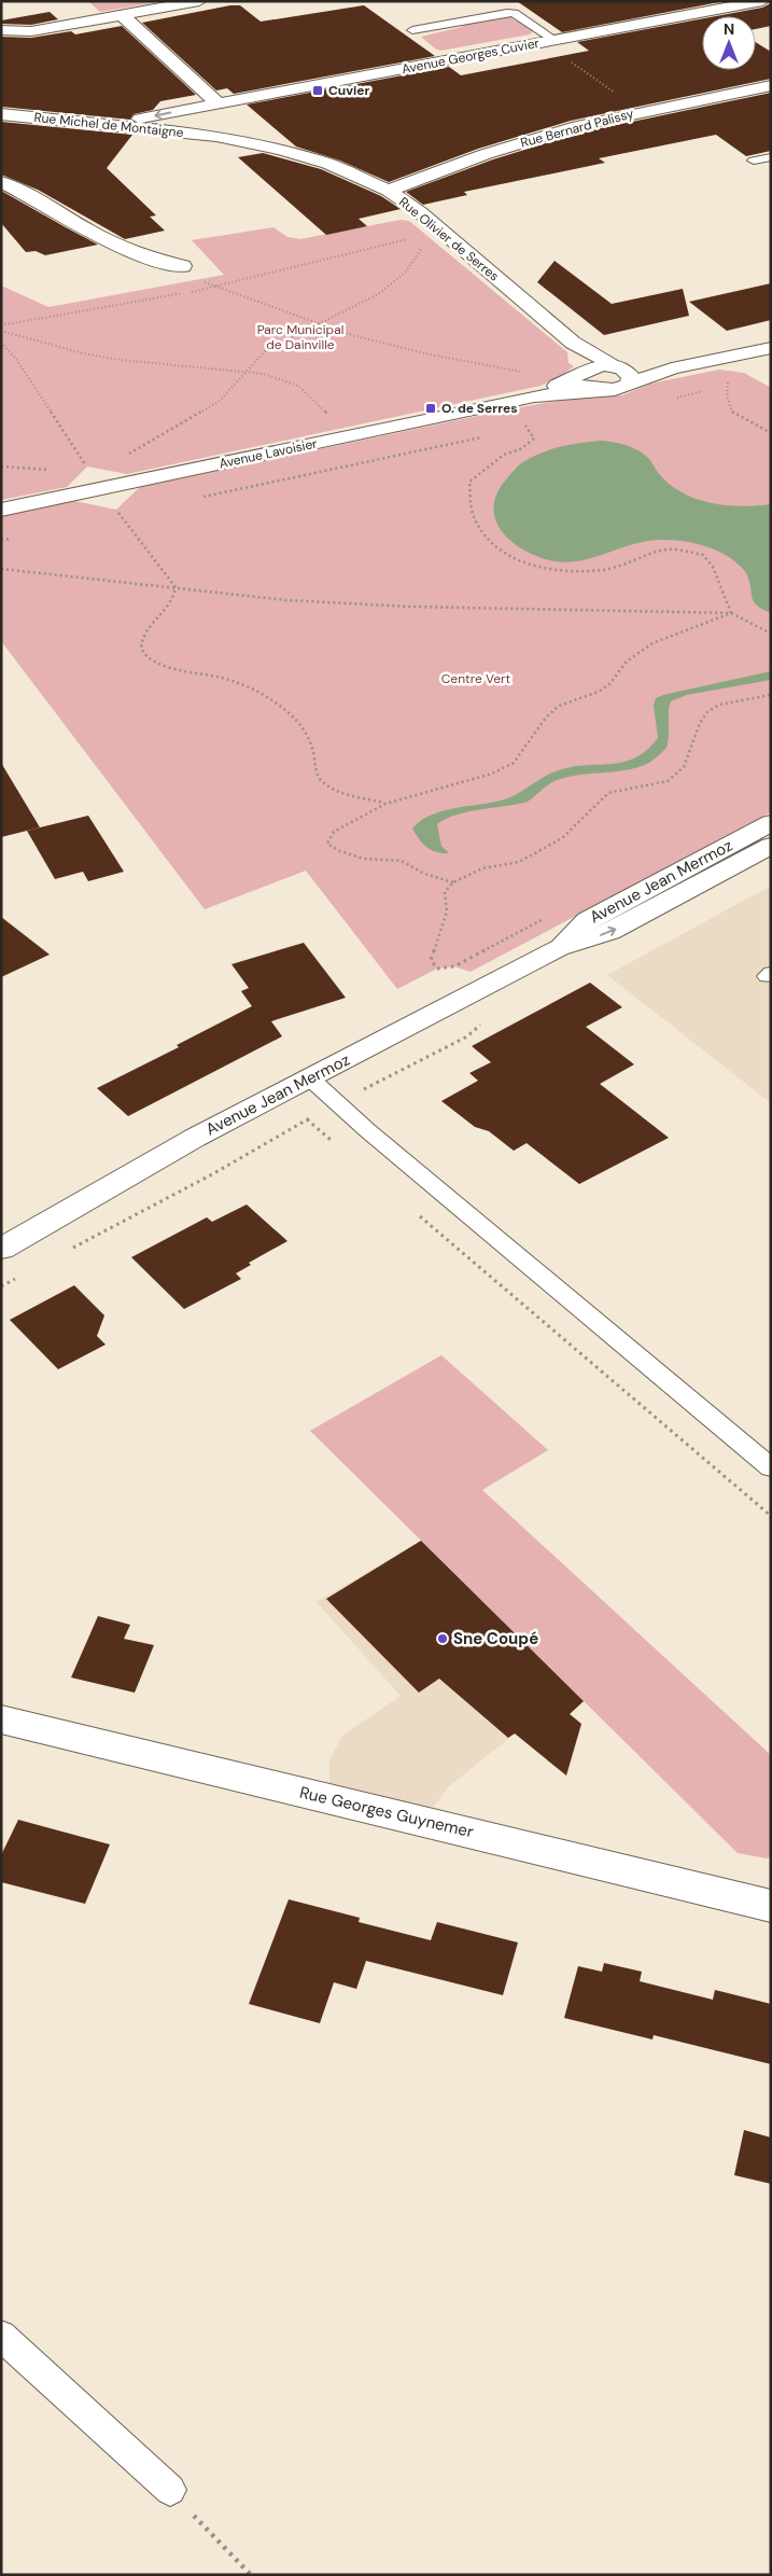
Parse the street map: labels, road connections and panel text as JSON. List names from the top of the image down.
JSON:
{
  "streets": {
    "street": [
      "Avenue Georges Cuvier",
      "Rue Michel de Montaigne",
      "Rue Bernard Palissy",
      "Rue Olivier de Serres",
      "Avenue Lavoisier",
      "Avenue Jean Mermoz",
      "Rue Georges Guynemer"
    ]
  },
  "crossings": [
    ["Avenue Georges Cuvier", "Rue Michel de Montaigne"],
    ["Rue Michel de Montaigne", "Rue Olivier de Serres"],
    ["Rue Bernard Palissy", "Rue Olivier de Serres"],
    ["Rue Olivier de Serres", "Avenue Lavoisier"]
  ],
  "parks": ["Parc Municipal de Dainville", "Centre Vert"],
  "places": {
    "transit": ["Cuvier", "O. de Serres"],
    "other": ["Sne Coupé"]
  },
  "north": "top"
}
